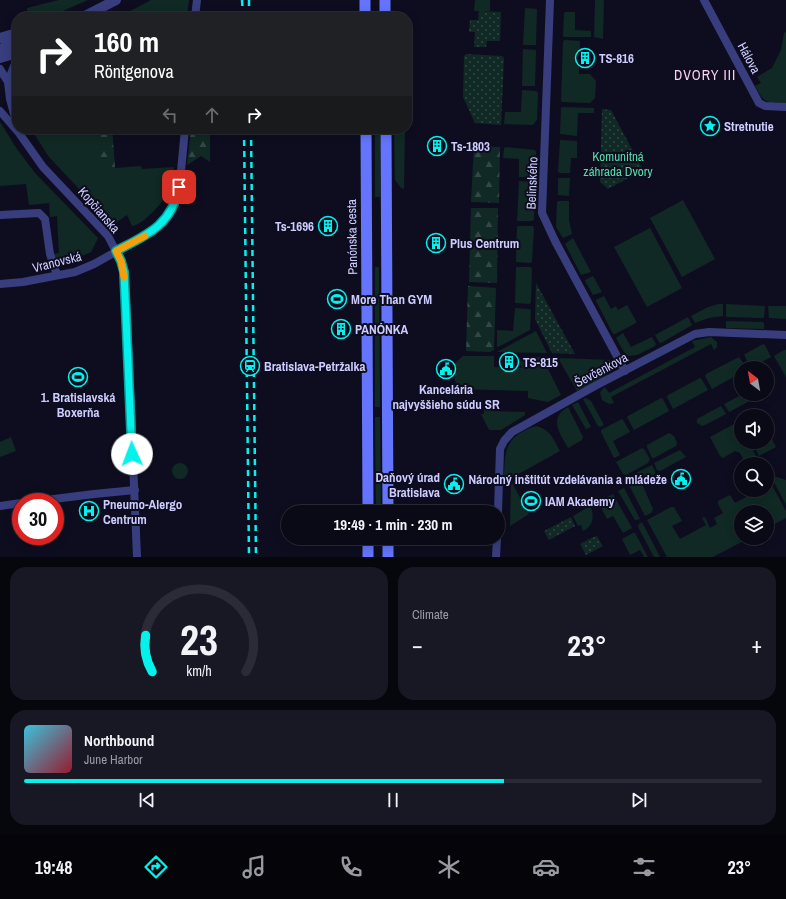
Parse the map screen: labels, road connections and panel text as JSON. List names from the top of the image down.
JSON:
{
  "streets": {
    "main road": ["Panónska cesta"],
    "street": [
      "Hálova",
      "Belinského",
      "Kopčianska",
      "Vranovská",
      "Ševčenkova"
    ]
  },
  "crossings": [
    ["Belinského", "Ševčenkova"],
    ["Kopčianska", "Vranovská"]
  ],
  "districts": ["DVORY III"],
  "parks": ["Komunitná záhrada Dvory"],
  "places": {
    "building": [
      "TS-816",
      "Ts-1803",
      "Ts-1696",
      "Plus Centrum",
      "PANÓNKA",
      "TS-815"
    ],
    "place": ["Stretnutie"],
    "sports": ["More Than GYM", "1. Bratislavská Boxerňa", "IAM Akademy"],
    "station": ["Bratislava-Petržalka"],
    "public building": ["Kancelária najvyššieho súdu SR", "Národný inštitút vzdelávania a mládeže", "Daňový úrad Bratislava"],
    "hospital": ["Pneumo-Alergo Centrum"]
  },
  "north": "top left",
  "page": {
    "turn": ["160 m", "Röntgenova"],
    "limit": "30",
    "trip": "19:49 · 1 min · 230 m",
    "tile": "Climate",
    "heat": ["−", "23°", "+"],
    "song": ["Northbound", "June Harbor"],
    "tabs": ["19:48", "23°"],
    "gauge": ["23", "km/h"]
  }
}
